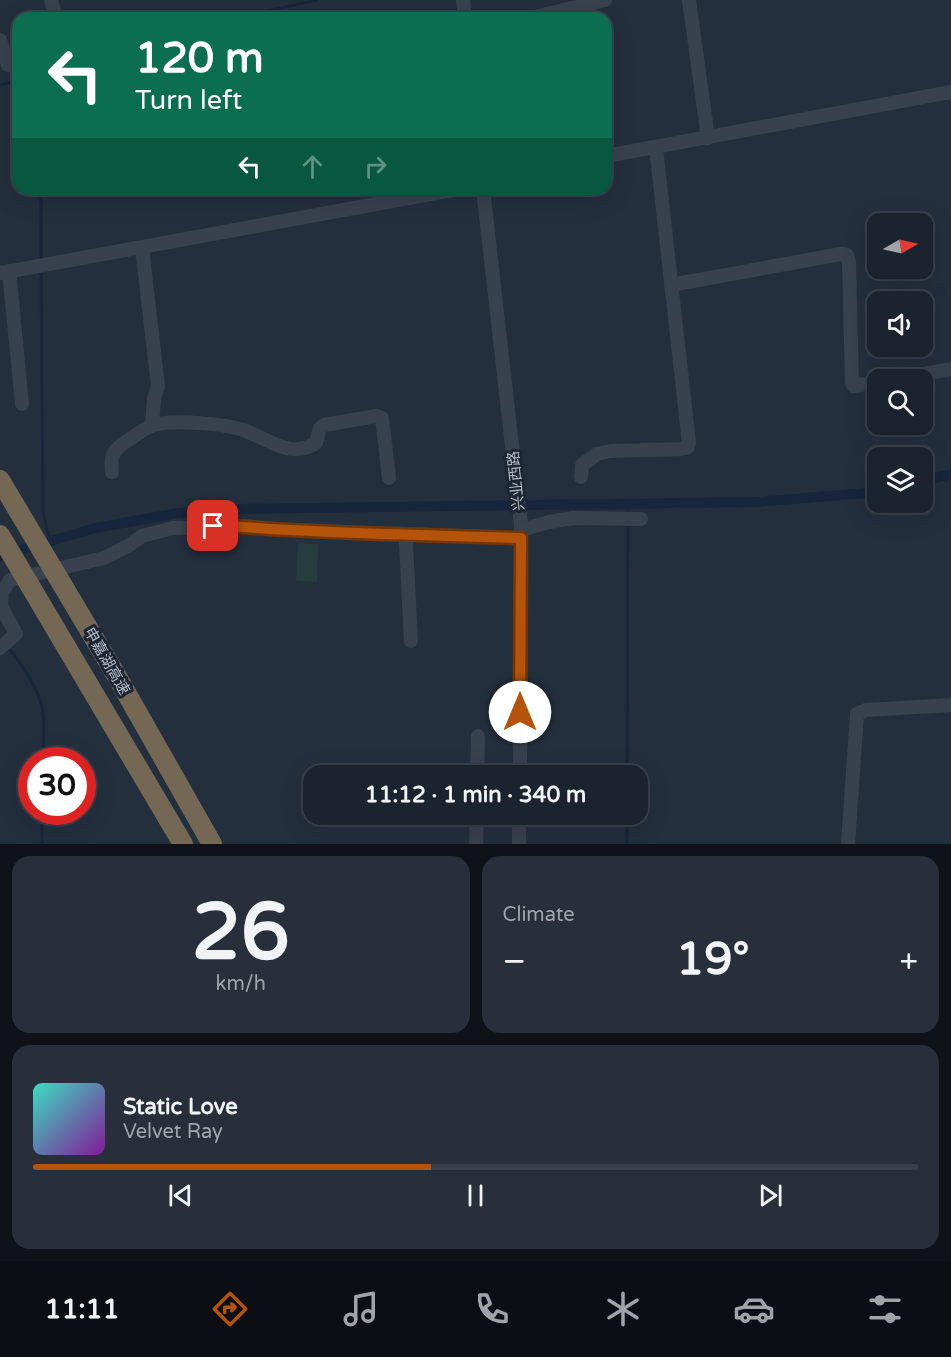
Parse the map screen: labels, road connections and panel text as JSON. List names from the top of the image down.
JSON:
{
  "streets": {
    "highway": ["申嘉湖高速"],
    "street": ["兴业西路"]
  },
  "north": "right",
  "page": {
    "turn": ["120 m", "Turn left"],
    "limit": "30",
    "trip": "11:12 · 1 min · 340 m",
    "tile": [
      ["26", "km/h"],
      "Climate"
    ],
    "heat": ["−", "19°", "+"],
    "song": ["Static Love", "Velvet Ray"],
    "tabs": "11:11"
  }
}
